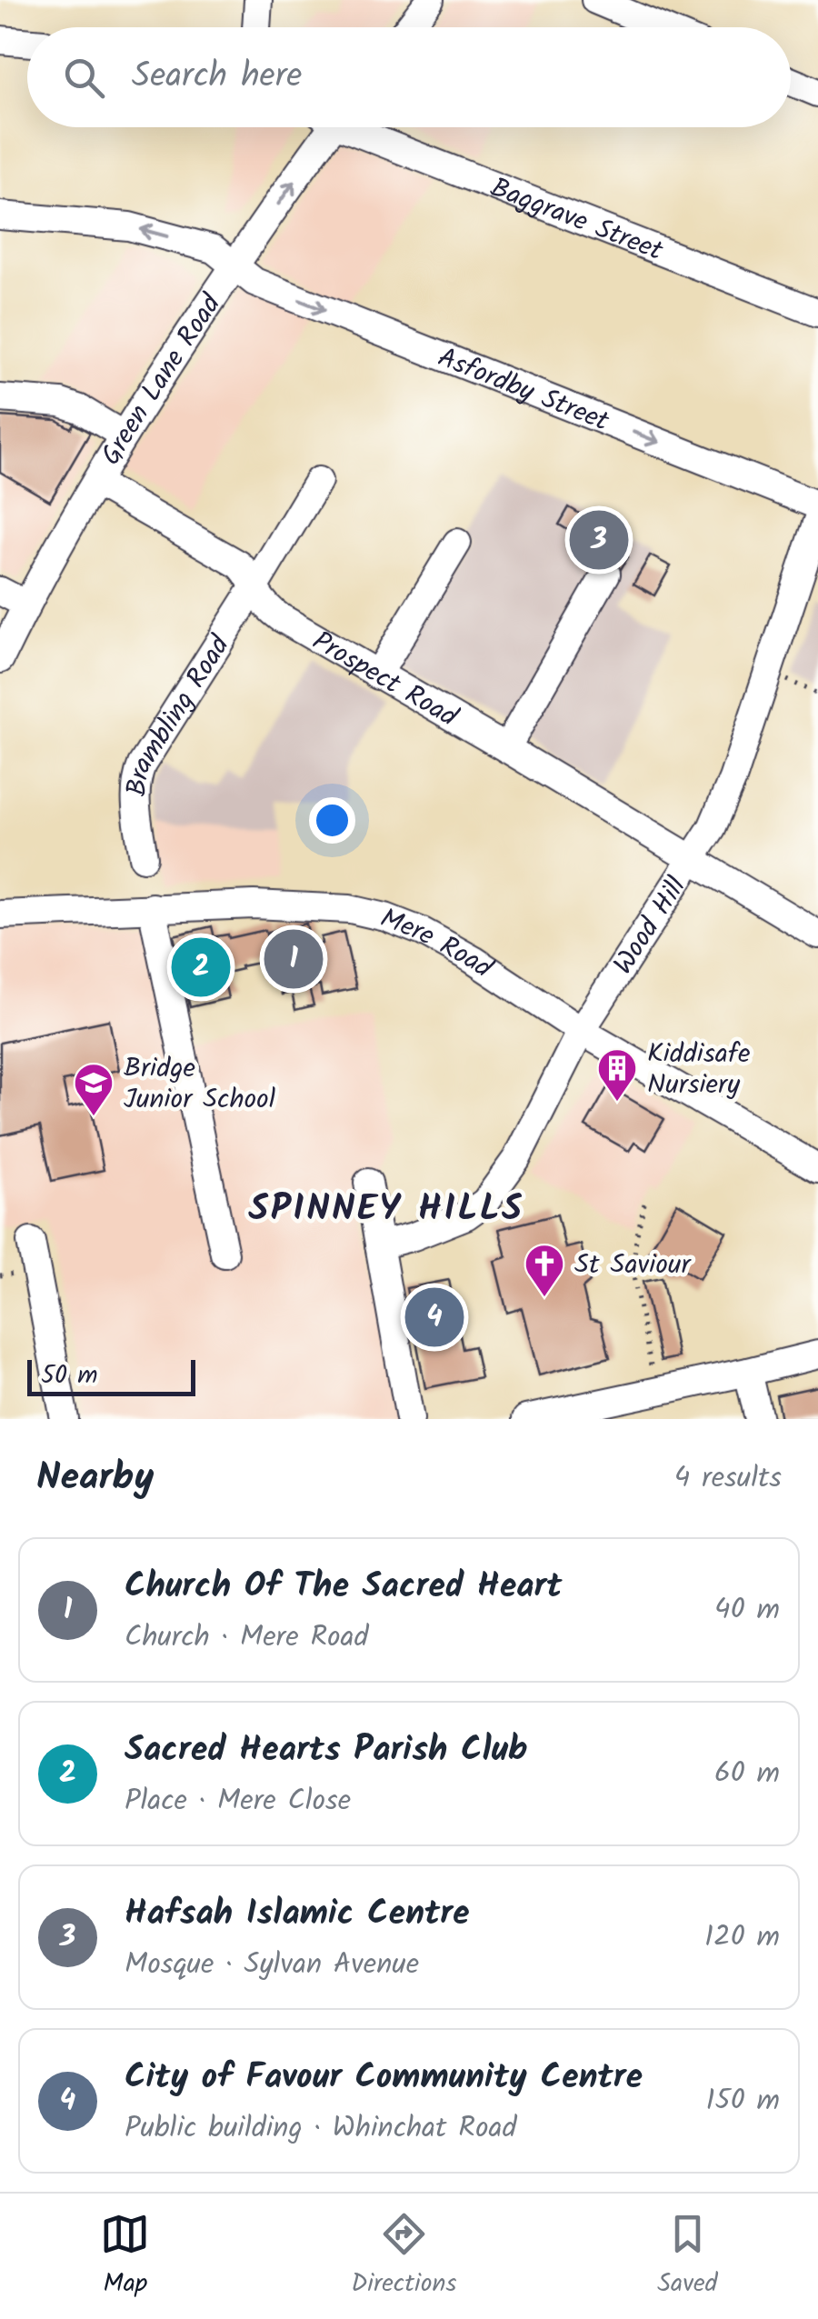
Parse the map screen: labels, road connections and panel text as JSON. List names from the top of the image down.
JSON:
{
  "streets": {
    "street": [
      "Baggrave Street",
      "Green Lane Road",
      "Asfordby Street",
      "Prospect Road",
      "Brambling Road",
      "Wood Hill",
      "Mere Road"
    ]
  },
  "crossings": [
    ["Green Lane Road", "Asfordby Street"],
    ["Green Lane Road", "Prospect Road"],
    ["Prospect Road", "Brambling Road"],
    ["Prospect Road", "Wood Hill"],
    ["Wood Hill", "Mere Road"]
  ],
  "districts": ["SPINNEY HILLS"],
  "places": {
    "building": ["Kiddisafe Nursiery"],
    "school or university": ["Bridge Junior School"],
    "church": ["St Saviour"]
  },
  "scale_bar": "50 m",
  "page": {
    "search": "Search here",
    "pins": [
      "3",
      "1",
      "2",
      "4"
    ],
    "scale": "50 m",
    "heading": ["Nearby", "4 results"],
    "list": [
      {
        "mark": "1",
        "name": "Church Of The Sacred Heart",
        "note": "Church · Mere Road",
        "value": "40 m"
      },
      {
        "mark": "2",
        "name": "Sacred Hearts Parish Club",
        "note": "Place · Mere Close",
        "value": "60 m"
      },
      {
        "mark": "3",
        "name": "Hafsah Islamic Centre",
        "note": "Mosque · Sylvan Avenue",
        "value": "120 m"
      },
      {
        "mark": "4",
        "name": "City of Favour Community Centre",
        "note": "Public building · Whinchat Road",
        "value": "150 m"
      }
    ],
    "nav": ["Map", "Directions", "Saved"]
  }
}
